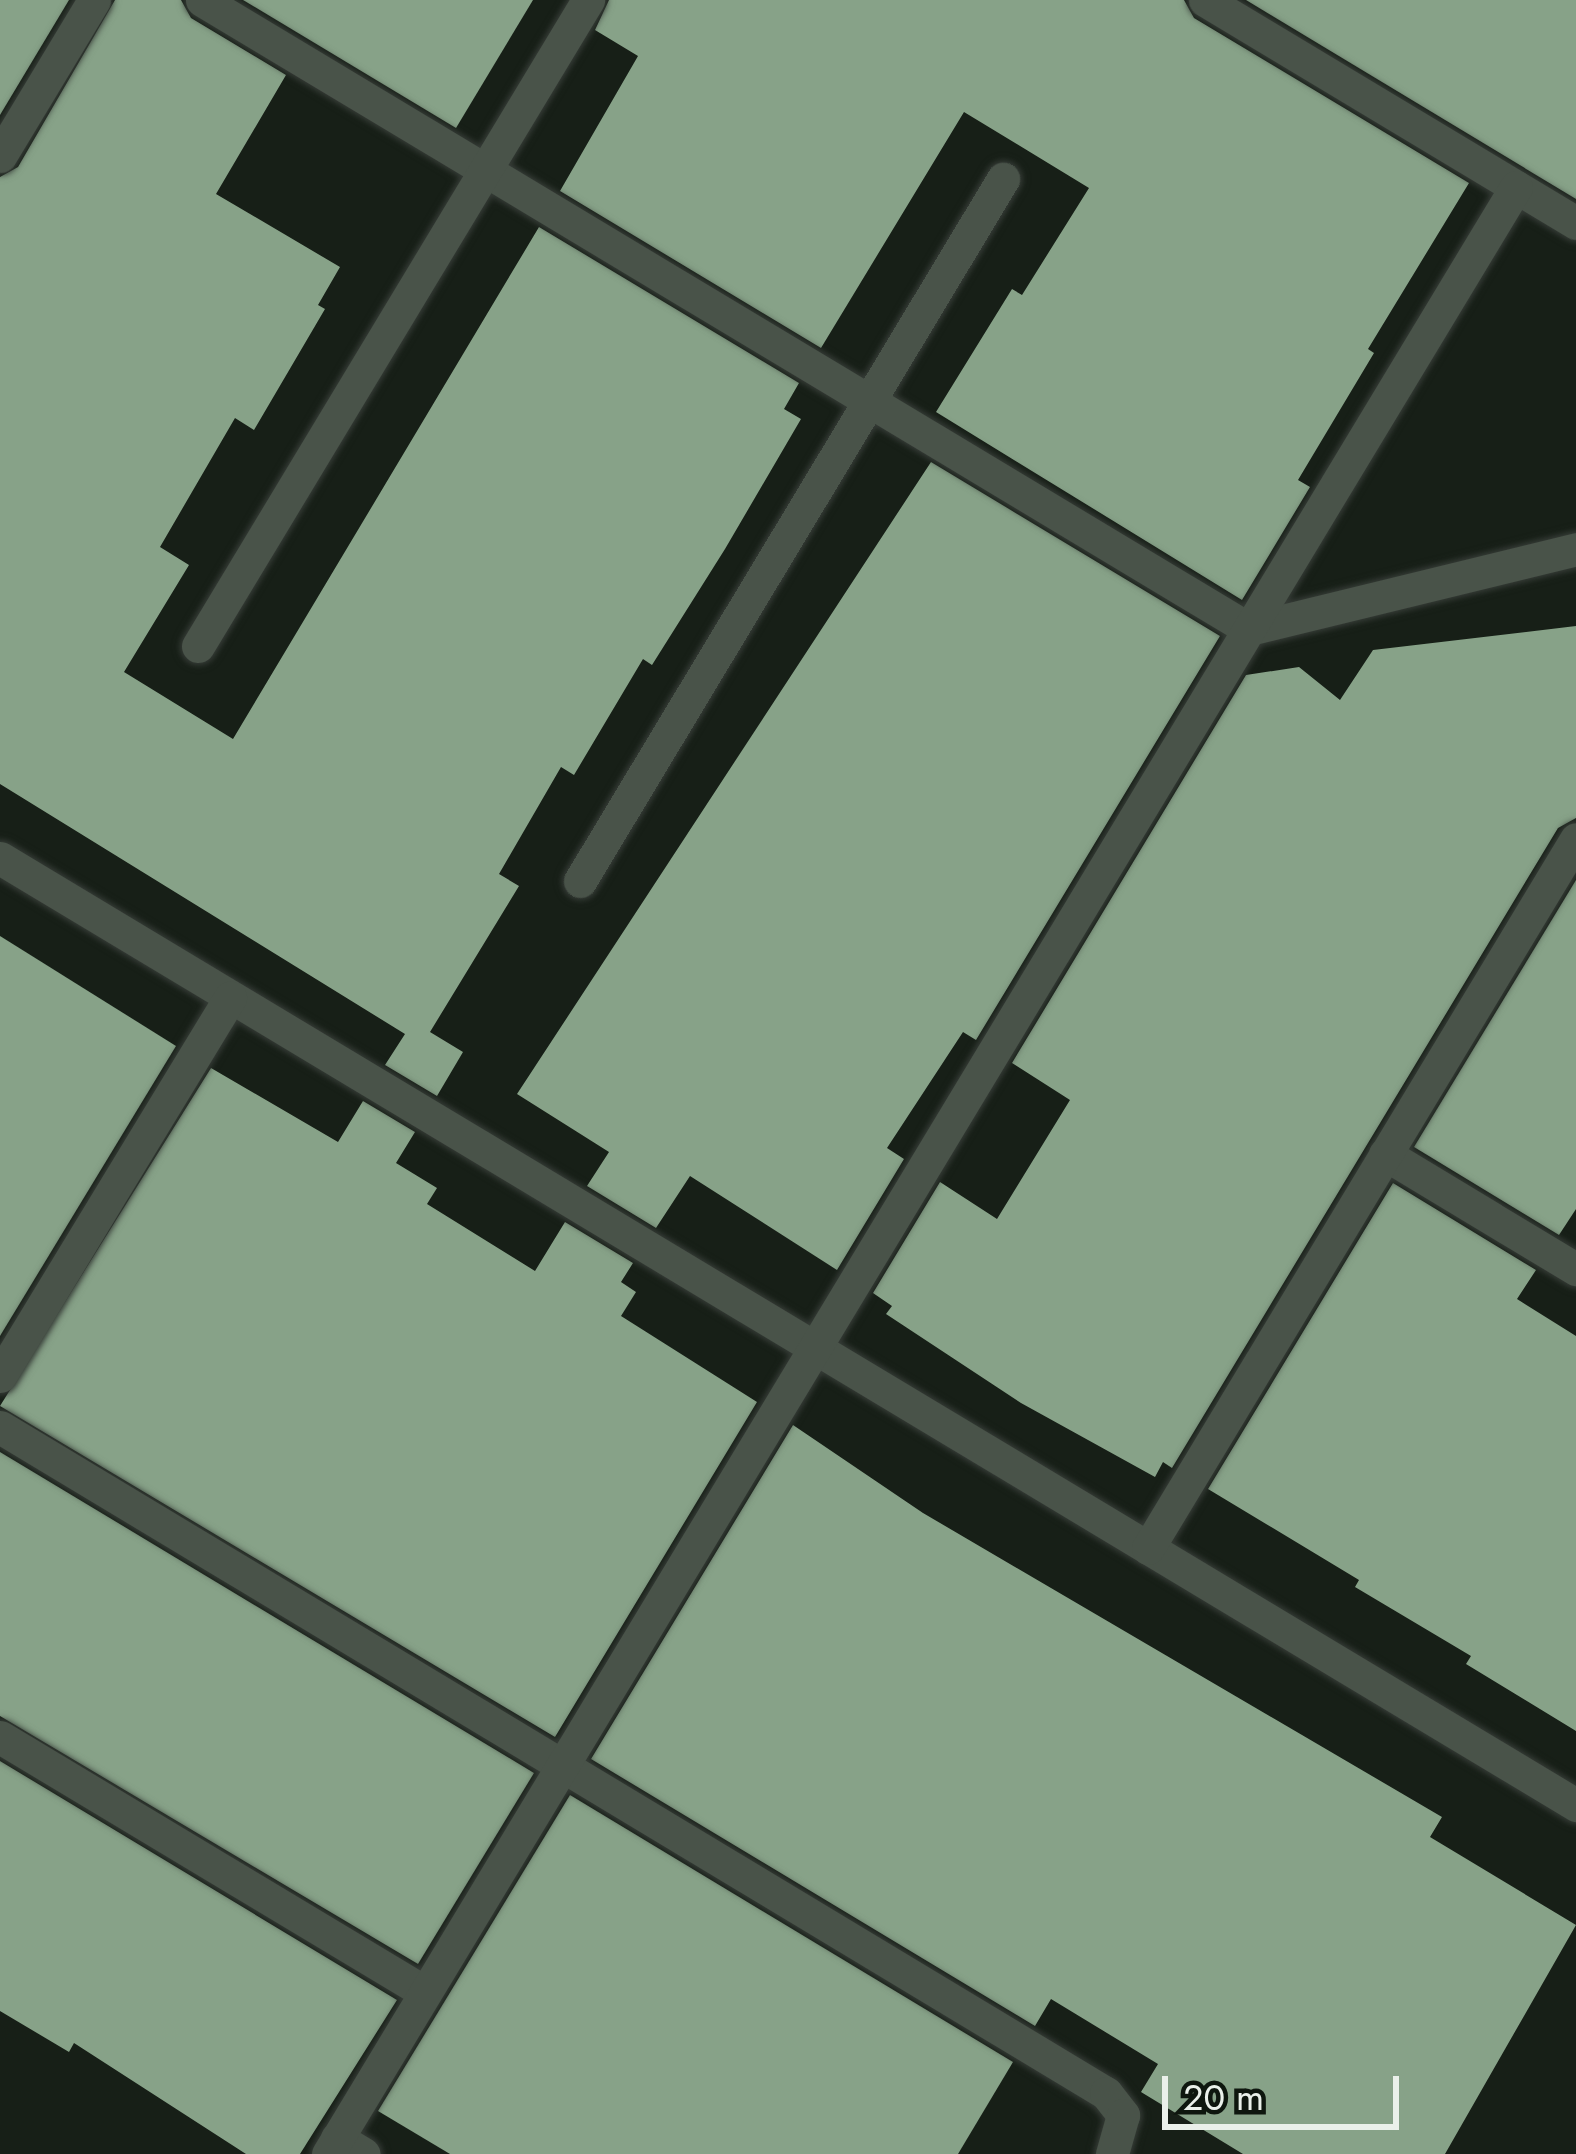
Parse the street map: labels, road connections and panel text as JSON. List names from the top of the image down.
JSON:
{
  "scale_bar": "20 m"
}
